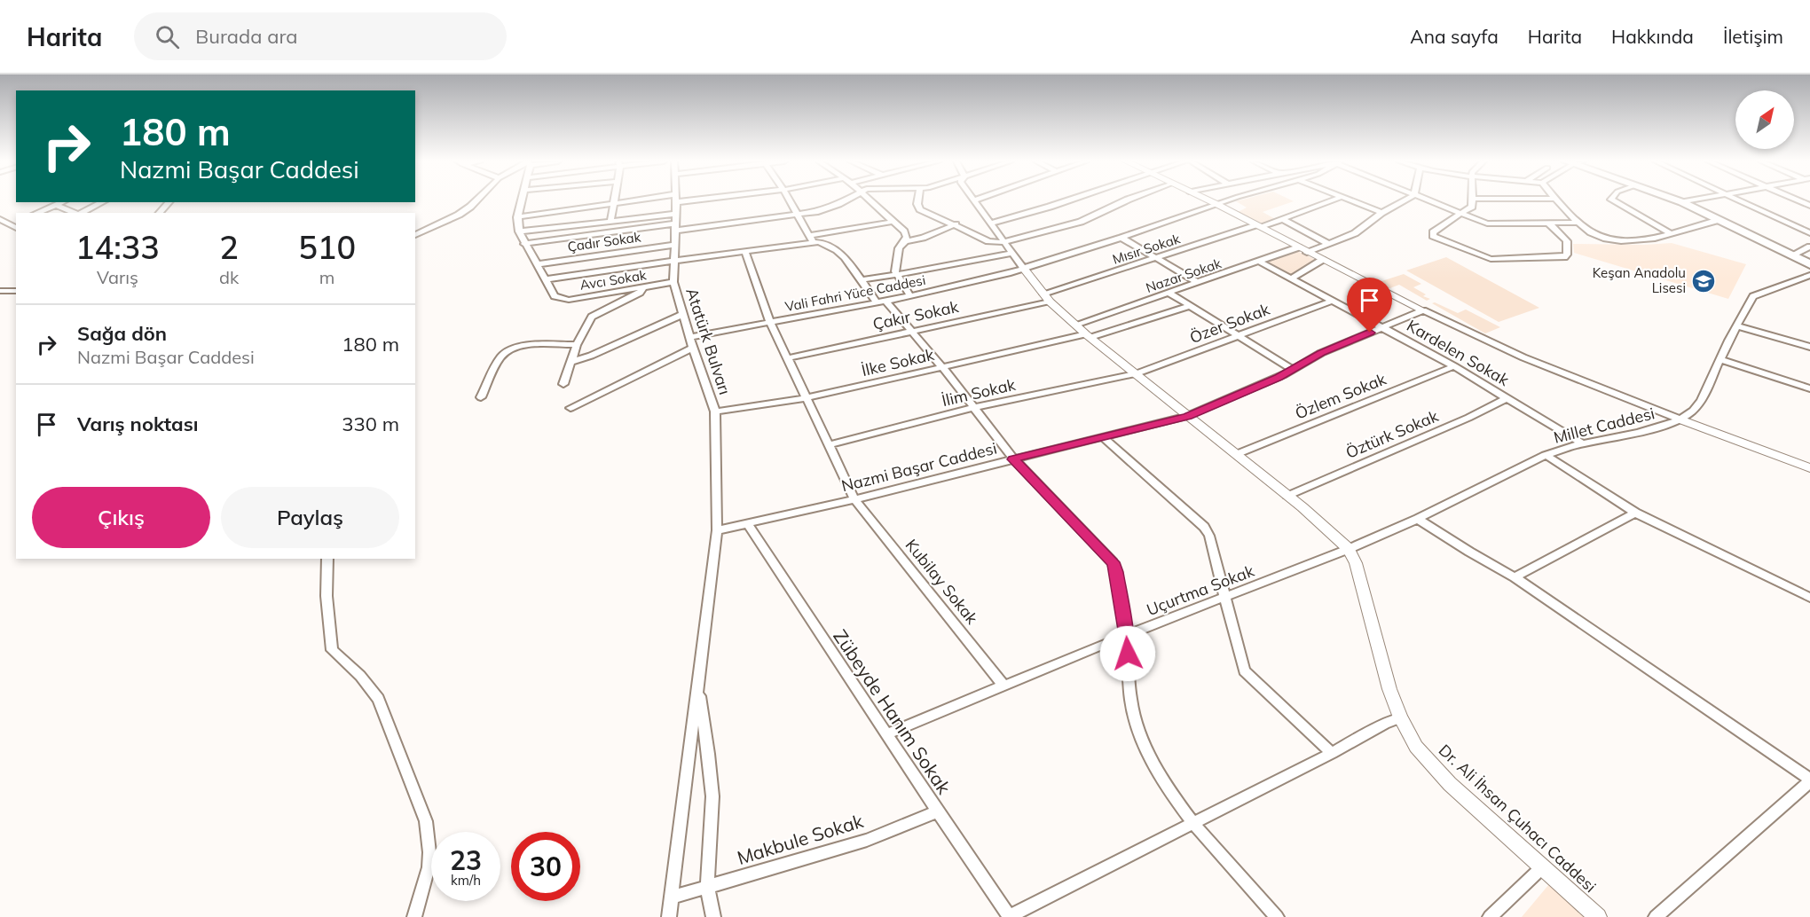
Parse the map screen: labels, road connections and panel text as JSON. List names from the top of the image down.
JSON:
{
  "streets": {
    "street": [
      "Çadır Sokak",
      "Mısır Sokak",
      "Nazar Sokak",
      "Avcı Sokak",
      "Vali Fahri Yüce Caddesi",
      "Çakır Sokak",
      "Özer Sokak",
      "Atatürk Bulvarı",
      "Kardelen Sokak",
      "İlke Sokak",
      "İlim Sokak",
      "Özlem Sokak",
      "Millet Caddesi",
      "Öztürk Sokak",
      "Nazmi Başar Caddesi",
      "Kubilay Sokak",
      "Uçurtma Sokak",
      "Zübeyde Hanım Sokak",
      "Dr. Ali İhsan Çuhacı Caddesi",
      "Makbule Sokak"
    ]
  },
  "crossings": [
    ["Çadır Sokak", "Atatürk Bulvarı"],
    ["Mısır Sokak", "Çakır Sokak"],
    ["Mısır Sokak", "Dr. Ali İhsan Çuhacı Caddesi"],
    ["Nazar Sokak", "Kardelen Sokak"],
    ["Nazar Sokak", "Dr. Ali İhsan Çuhacı Caddesi"],
    ["Avcı Sokak", "Atatürk Bulvarı"],
    ["Vali Fahri Yüce Caddesi", "Atatürk Bulvarı"],
    ["Vali Fahri Yüce Caddesi", "Kubilay Sokak"],
    ["Vali Fahri Yüce Caddesi", "Dr. Ali İhsan Çuhacı Caddesi"],
    ["Çakır Sokak", "Kubilay Sokak"],
    ["Çakır Sokak", "Dr. Ali İhsan Çuhacı Caddesi"],
    ["Özer Sokak", "Kardelen Sokak"],
    ["Özer Sokak", "İlim Sokak"],
    ["Özer Sokak", "Dr. Ali İhsan Çuhacı Caddesi"],
    ["Atatürk Bulvarı", "İlke Sokak"],
    ["Atatürk Bulvarı", "Nazmi Başar Caddesi"],
    ["Kardelen Sokak", "Özlem Sokak"],
    ["Kardelen Sokak", "Millet Caddesi"],
    ["Kardelen Sokak", "Öztürk Sokak"],
    ["Kardelen Sokak", "Nazmi Başar Caddesi"],
    ["İlke Sokak", "Kubilay Sokak"],
    ["İlke Sokak", "Dr. Ali İhsan Çuhacı Caddesi"],
    ["İlim Sokak", "Kubilay Sokak"],
    ["İlim Sokak", "Dr. Ali İhsan Çuhacı Caddesi"],
    ["Özlem Sokak", "Dr. Ali İhsan Çuhacı Caddesi"],
    ["Millet Caddesi", "Uçurtma Sokak"],
    ["Millet Caddesi", "Dr. Ali İhsan Çuhacı Caddesi"],
    ["Öztürk Sokak", "Dr. Ali İhsan Çuhacı Caddesi"],
    ["Nazmi Başar Caddesi", "Kubilay Sokak"],
    ["Nazmi Başar Caddesi", "Zübeyde Hanım Sokak"],
    ["Nazmi Başar Caddesi", "Dr. Ali İhsan Çuhacı Caddesi"],
    ["Kubilay Sokak", "Uçurtma Sokak"],
    ["Uçurtma Sokak", "Zübeyde Hanım Sokak"],
    ["Uçurtma Sokak", "Dr. Ali İhsan Çuhacı Caddesi"],
    ["Zübeyde Hanım Sokak", "Makbule Sokak"]
  ],
  "places": {
    "school or university": ["Keşan Anadolu Lisesi"]
  },
  "north": "top right",
  "page": {
    "header": "Harita",
    "search": "Burada ara",
    "nav": [
      "Ana sayfa",
      "Harita",
      "Hakkında",
      "İletişim"
    ],
    "turn": ["180 m", "Nazmi Başar Caddesi"],
    "eta": [
      "14:33",
      "Varış",
      "2",
      "dk",
      "510",
      "m"
    ],
    "list": [
      {
        "name": "Sağa dön",
        "note": "Nazmi Başar Caddesi",
        "value": "180 m"
      },
      {
        "name": "Varış noktası",
        "value": "330 m"
      }
    ],
    "buttons": ["Çıkış", "Paylaş"],
    "speed": "23 km/h",
    "limit": "30"
  }
}
